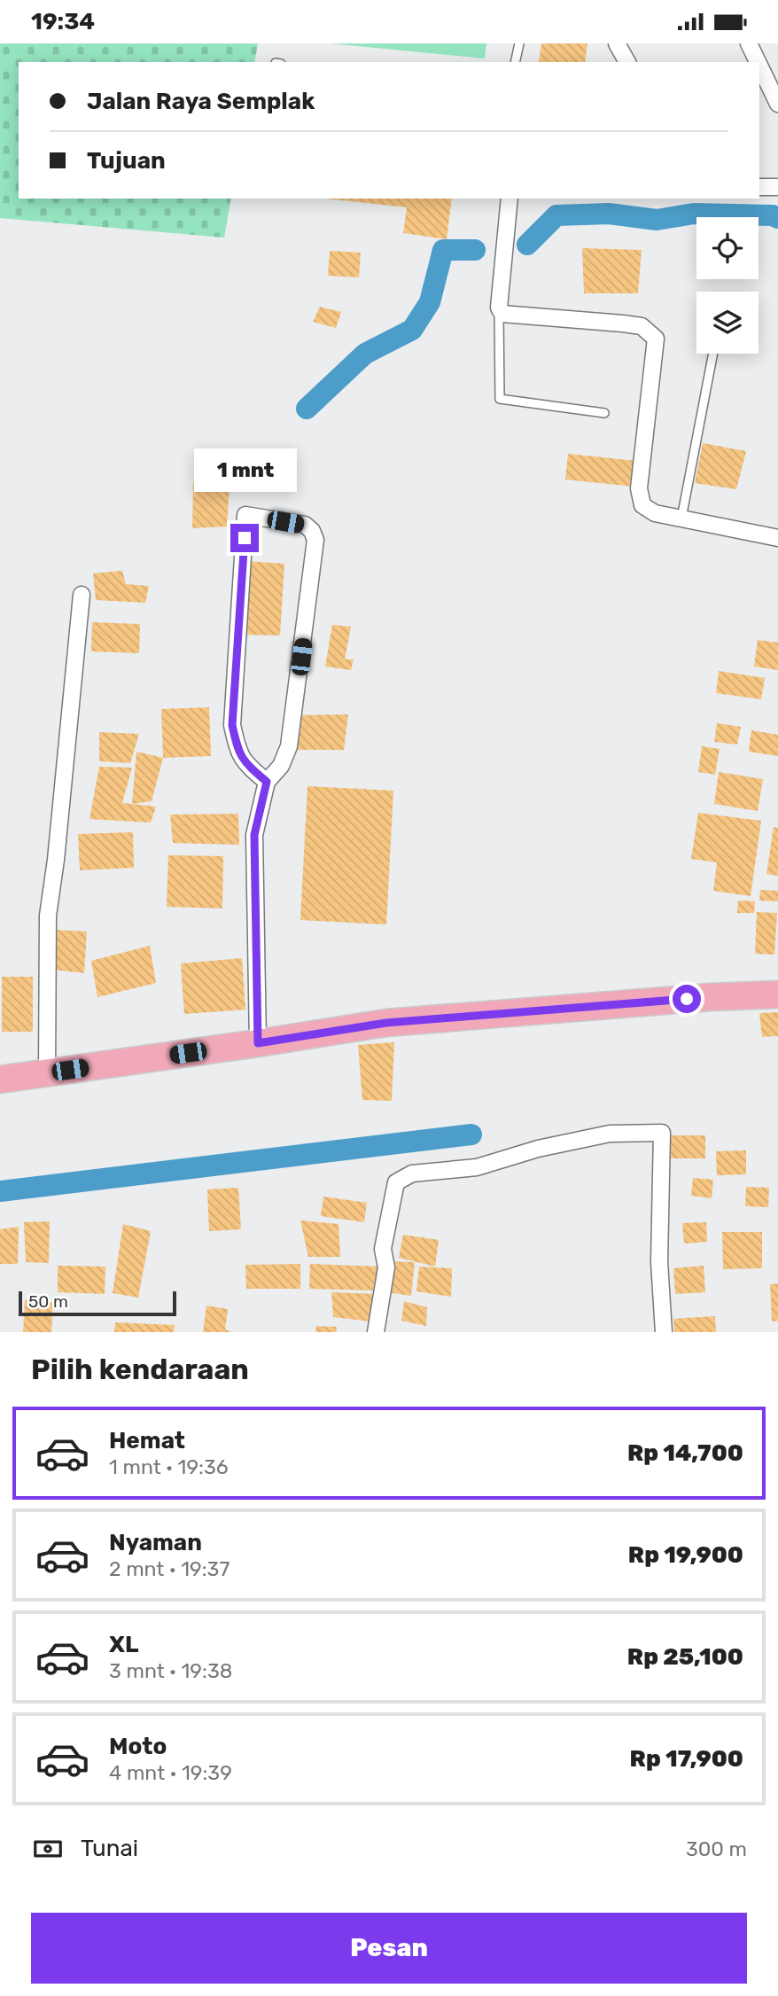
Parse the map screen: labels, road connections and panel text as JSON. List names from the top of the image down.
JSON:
{
  "scale_bar": "50 m",
  "page": {
    "status": "19:34",
    "banner": ["Jalan Raya Semplak", "Tujuan"],
    "bubble": "1 mnt",
    "scale": "50 m",
    "heading": "Pilih kendaraan",
    "list": [
      {
        "name": "Hemat",
        "note": "1 mnt · 19:36",
        "value": "Rp 14,700"
      },
      {
        "name": "Nyaman",
        "note": "2 mnt · 19:37",
        "value": "Rp 19,900"
      },
      {
        "name": "XL",
        "note": "3 mnt · 19:38",
        "value": "Rp 25,100"
      },
      {
        "name": "Moto",
        "note": "4 mnt · 19:39",
        "value": "Rp 17,900"
      }
    ],
    "pay": ["Tunai", "300 m"],
    "buttons": "Pesan"
  }
}
